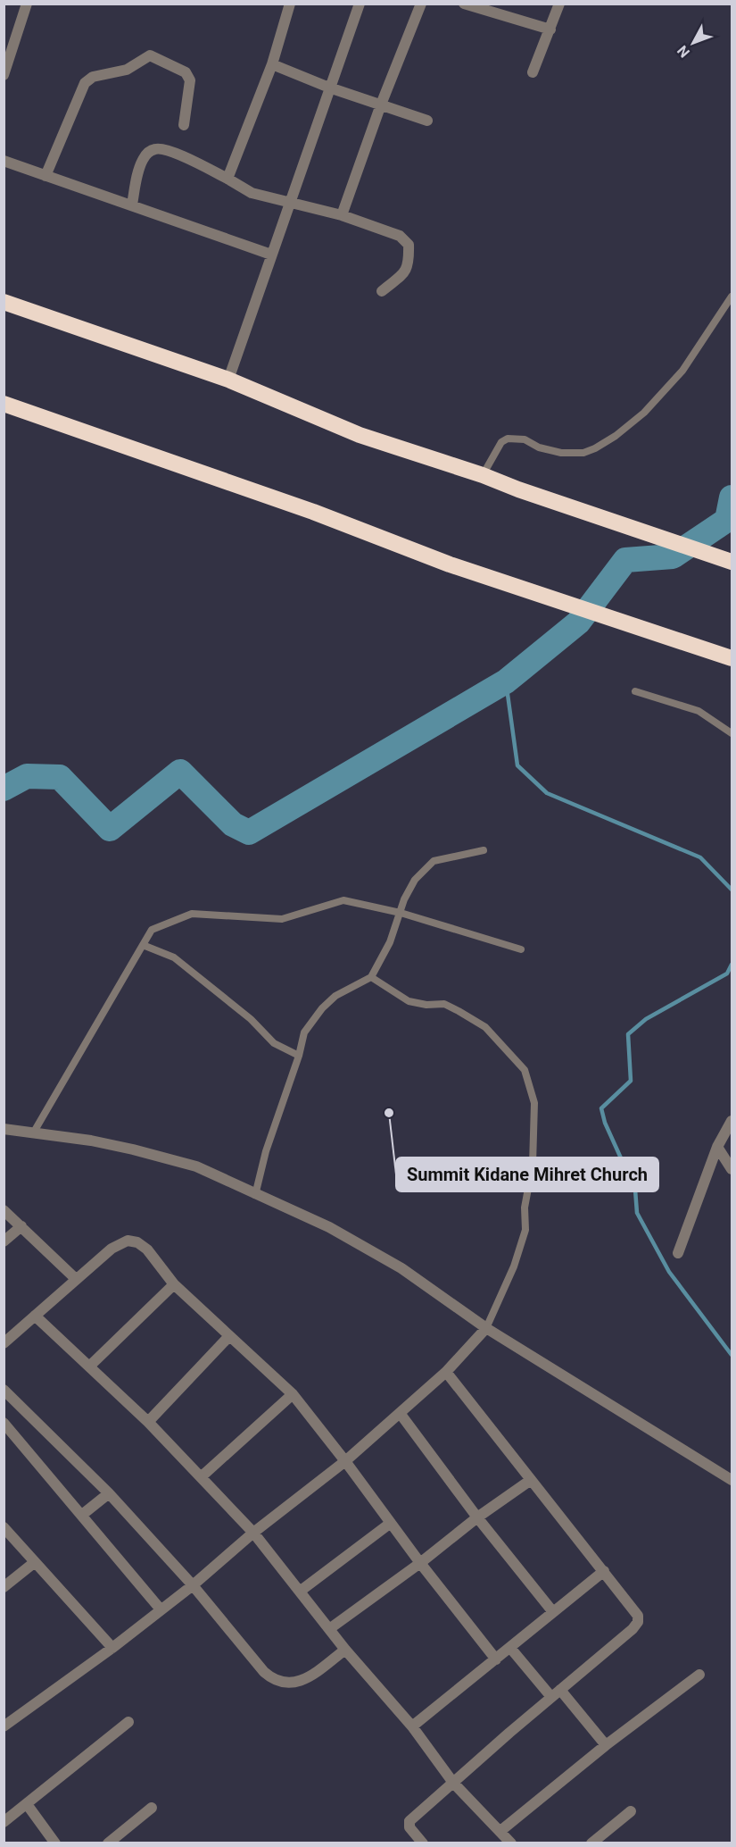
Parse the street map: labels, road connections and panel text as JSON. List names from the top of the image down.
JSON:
{
  "places": ["Summit Kidane Mihret Church"],
  "north": "bottom left"
}
